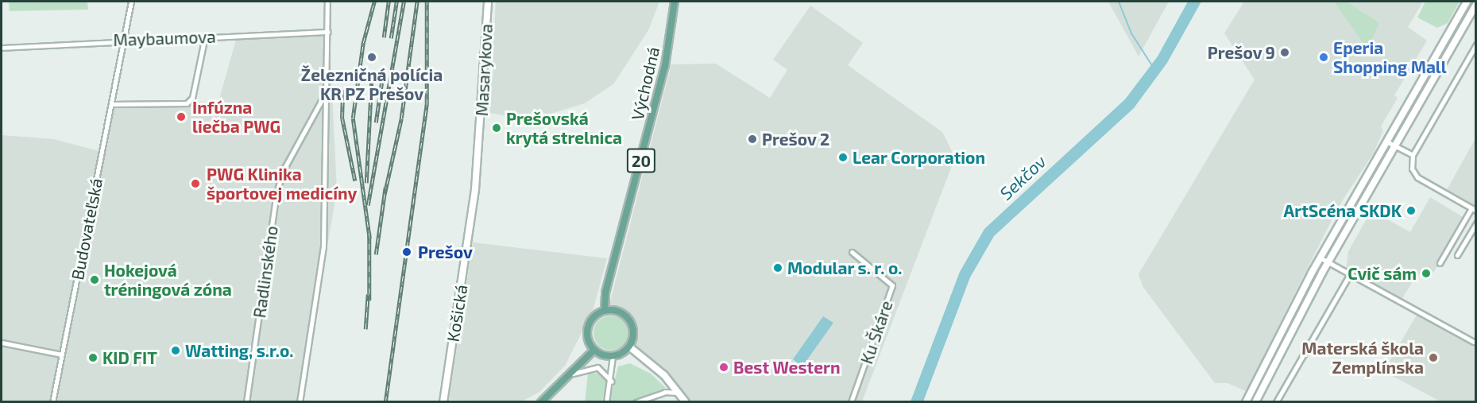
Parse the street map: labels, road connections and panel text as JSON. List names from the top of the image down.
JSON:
{
  "streets": {
    "main road": ["Východná", "20"],
    "street": [
      "Maybaumova",
      "Masarykova",
      "Budovateľská",
      "Radlinského",
      "Košická",
      "Ku Škáre"
    ]
  },
  "crossings": [
    ["Maybaumova", "Budovateľská"],
    ["Maybaumova", "Radlinského"],
    ["Masarykova", "Košická"]
  ],
  "water": ["Sekčov"],
  "places": [
    "Prešov 9",
    "Železničná polícia KR PZ Prešov",
    "Eperia Shopping Mall",
    "Infúzna liečba PWG",
    "Prešovská krytá strelnica",
    "Prešov 2",
    "Lear Corporation",
    "PWG Klinika športovej medicíny",
    "ArtScéna SKDK",
    "Prešov",
    "Modular s. r. o.",
    "Cvič sám",
    "Hokejová tréningová zóna",
    "Watting, s.r.o.",
    "KID FIT",
    "Materská škola Zemplínska",
    "Best Western"
  ]
}
